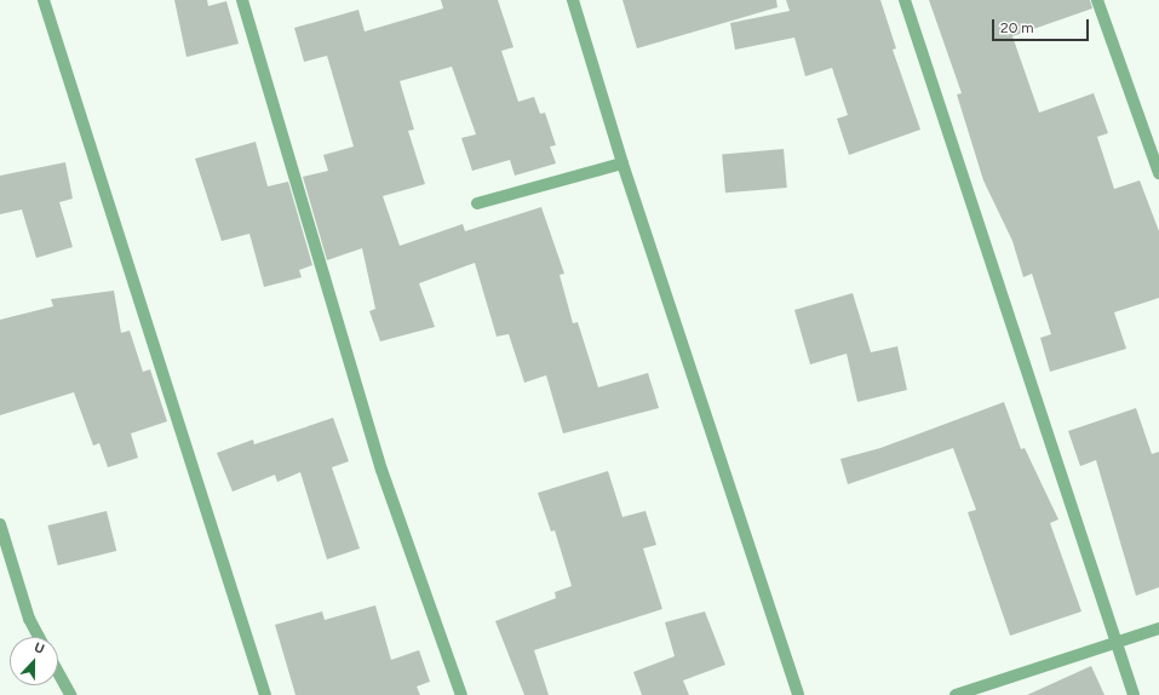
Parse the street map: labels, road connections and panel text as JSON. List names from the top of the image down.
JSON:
{
  "scale_bar": "20 m",
  "north": "top"
}
